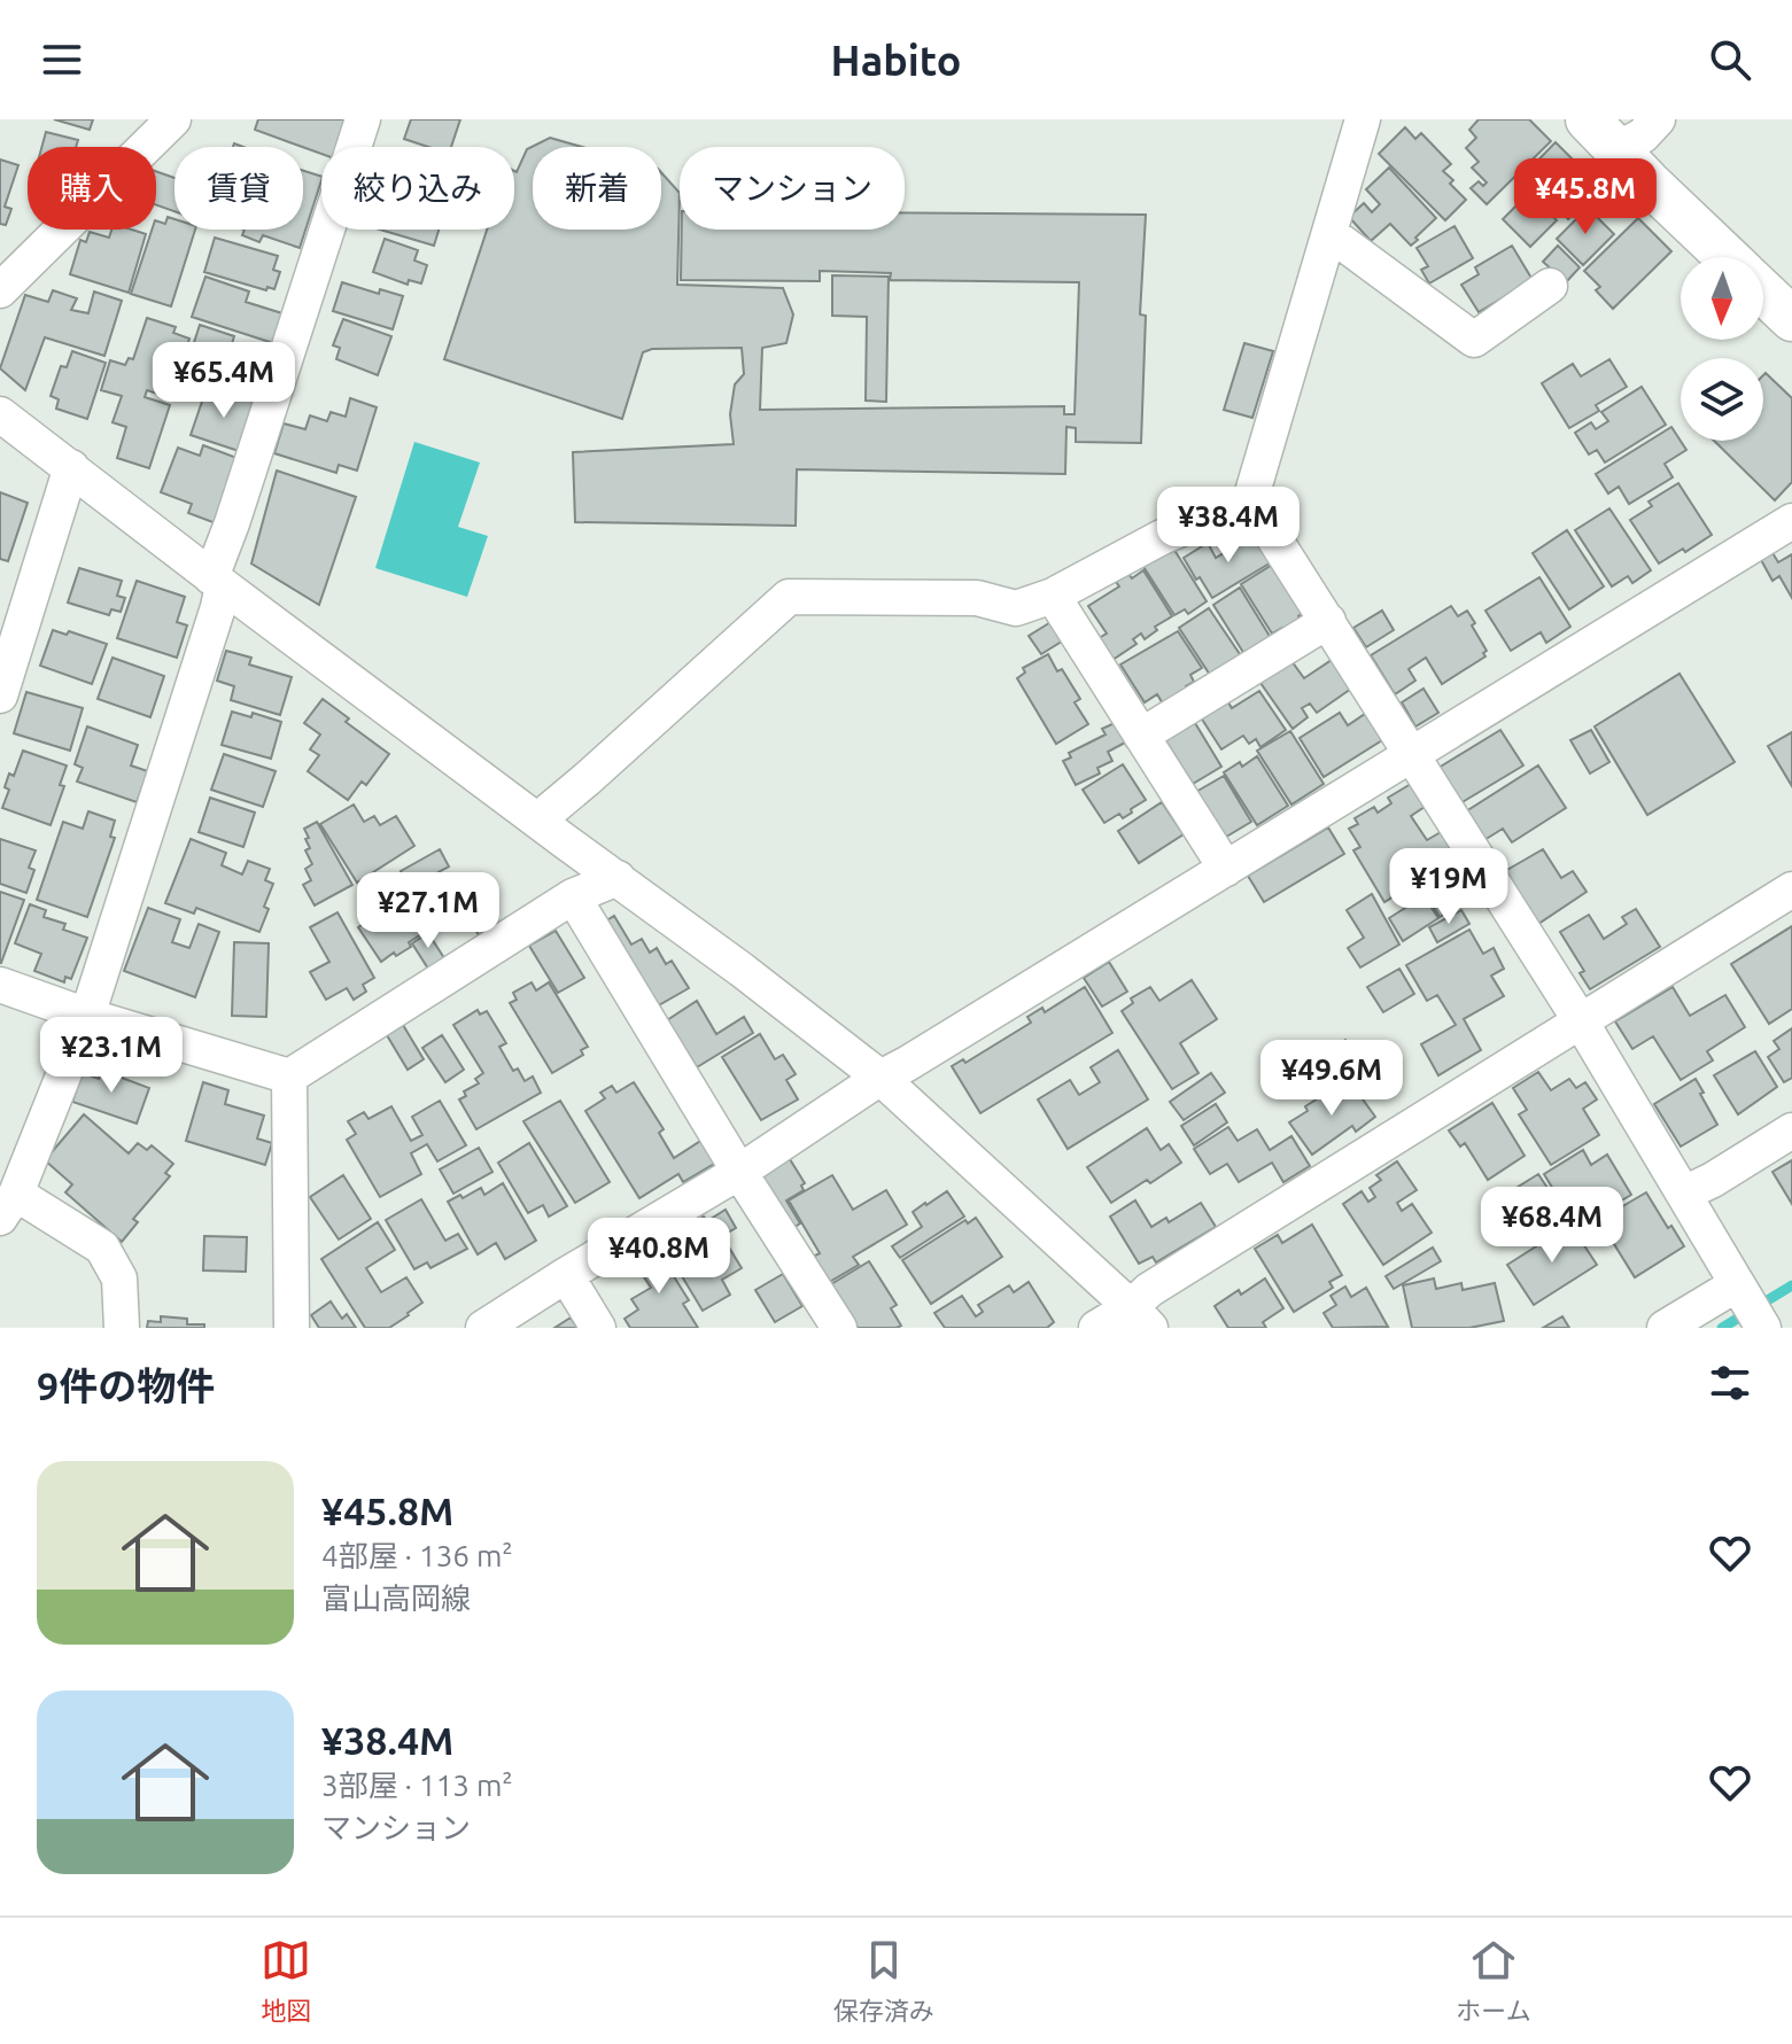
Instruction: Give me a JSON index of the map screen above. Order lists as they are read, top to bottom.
{
  "north": "bottom",
  "page": {
    "header": "Habito",
    "chip": [
      "購入",
      "賃貸",
      "絞り込み",
      "新着",
      "マンション"
    ],
    "price": [
      "¥45.8M",
      "¥65.4M",
      "¥38.4M",
      "¥19M",
      "¥27.1M",
      "¥23.1M",
      "¥49.6M",
      "¥68.4M",
      "¥40.8M"
    ],
    "heading": "9件の物件",
    "list": [
      {
        "name": "¥45.8M",
        "note": "4部屋 · 136 m² · 富山高岡線"
      },
      {
        "name": "¥38.4M",
        "note": "3部屋 · 113 m² · マンション"
      }
    ],
    "tabs": ["地図", "保存済み", "ホーム"]
  }
}
